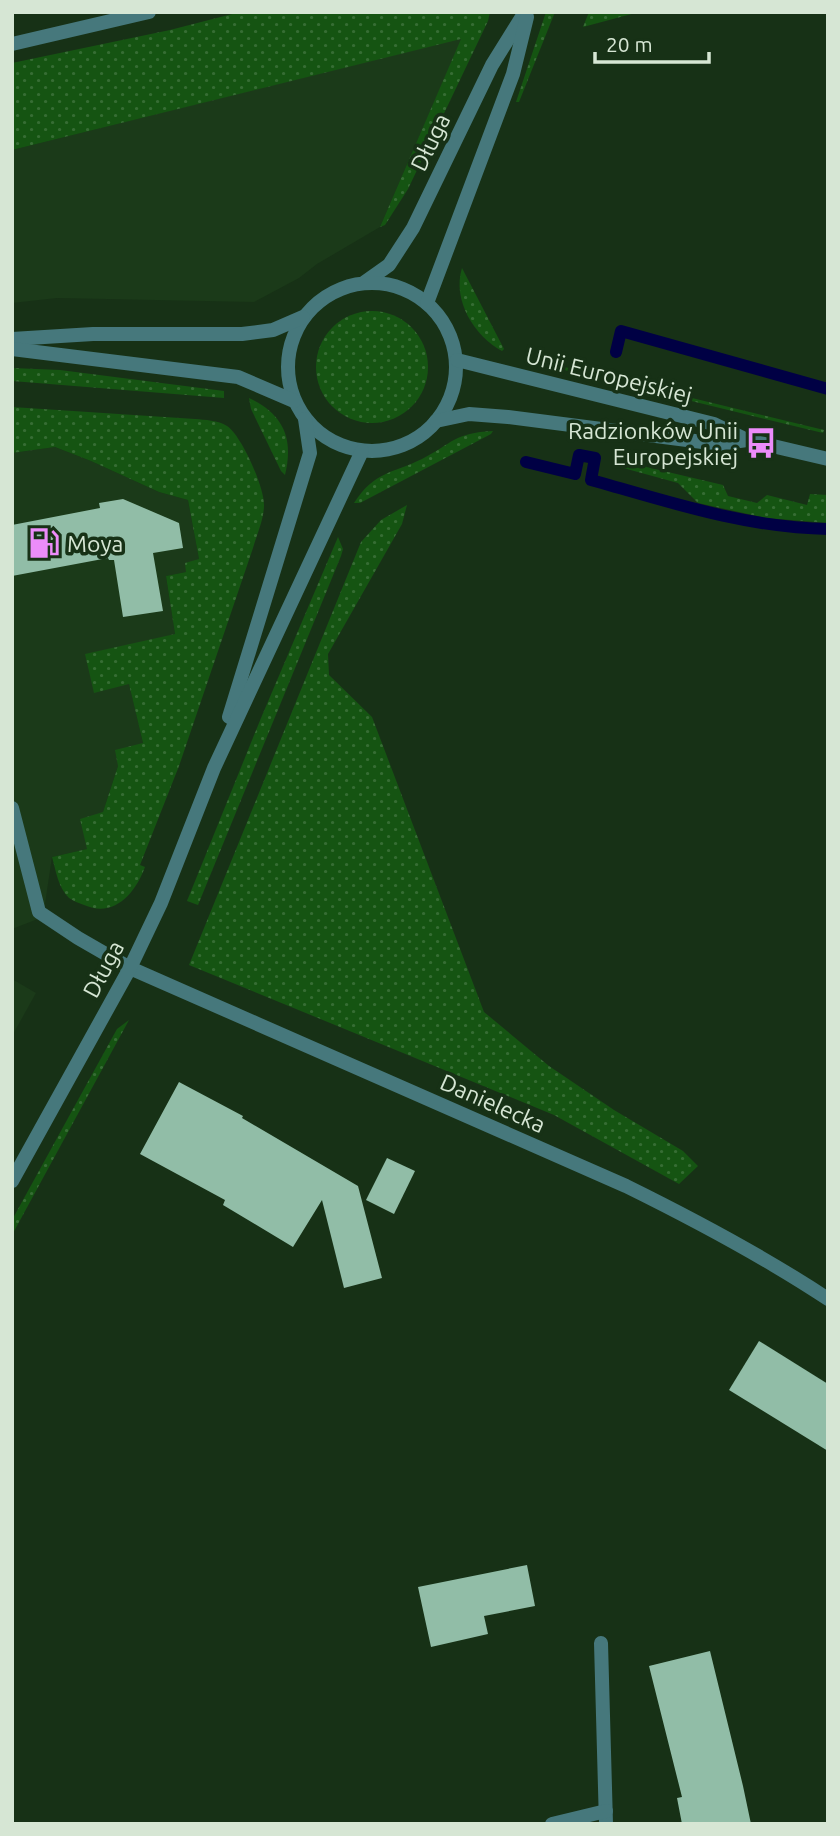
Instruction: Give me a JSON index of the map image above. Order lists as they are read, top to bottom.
{
  "streets": {
    "street": ["Długa", "Unii Europejskiej", "Danielecka"]
  },
  "crossings": [
    ["Długa", "Unii Europejskiej"],
    ["Długa", "Danielecka"]
  ],
  "places": {
    "bus stop": ["Radzionków Unii Europejskiej"],
    "fuel station": ["Moya"]
  },
  "scale_bar": "20 m"
}
